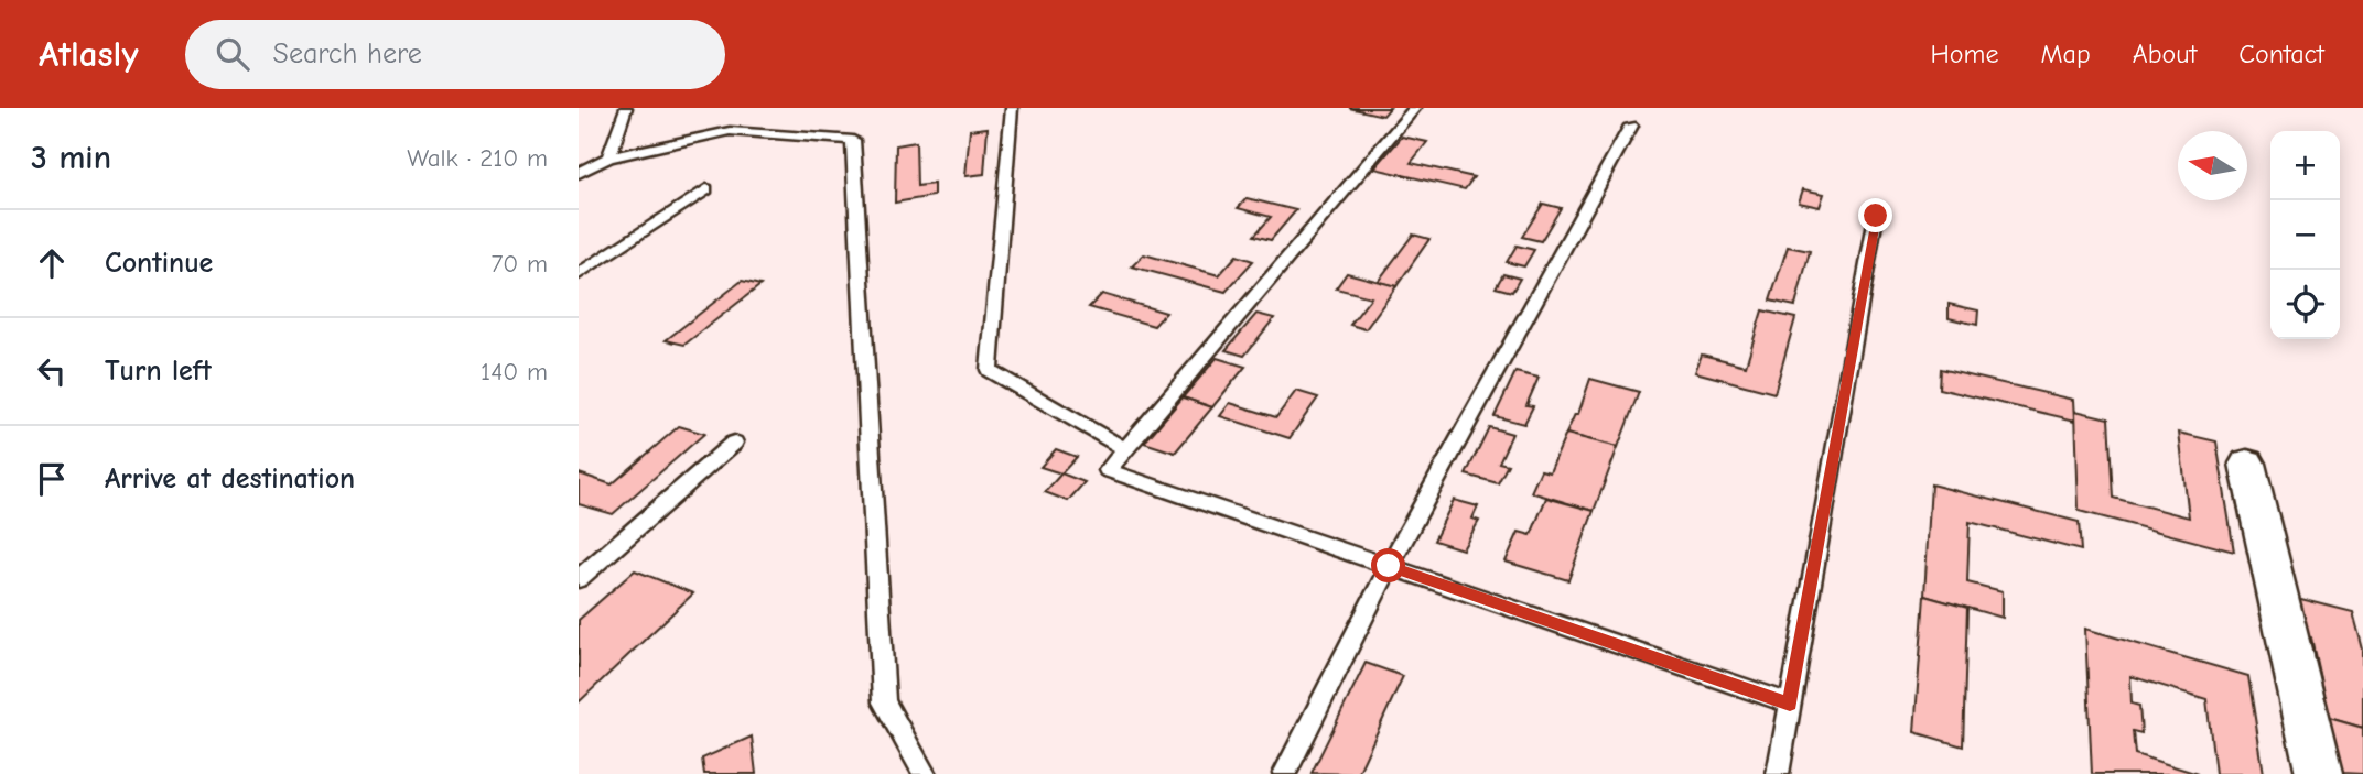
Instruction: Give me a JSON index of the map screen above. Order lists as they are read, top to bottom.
{
  "north": "left",
  "page": {
    "header": "Atlasly",
    "search": "Search here",
    "nav": [
      "Home",
      "Map",
      "About",
      "Contact"
    ],
    "heading": ["3 min", "Walk · 210 m"],
    "map_buttons": ["+", "−"],
    "list": [
      ["Continue", "70 m"],
      ["Turn left", "140 m"],
      "Arrive at destination"
    ]
  }
}
